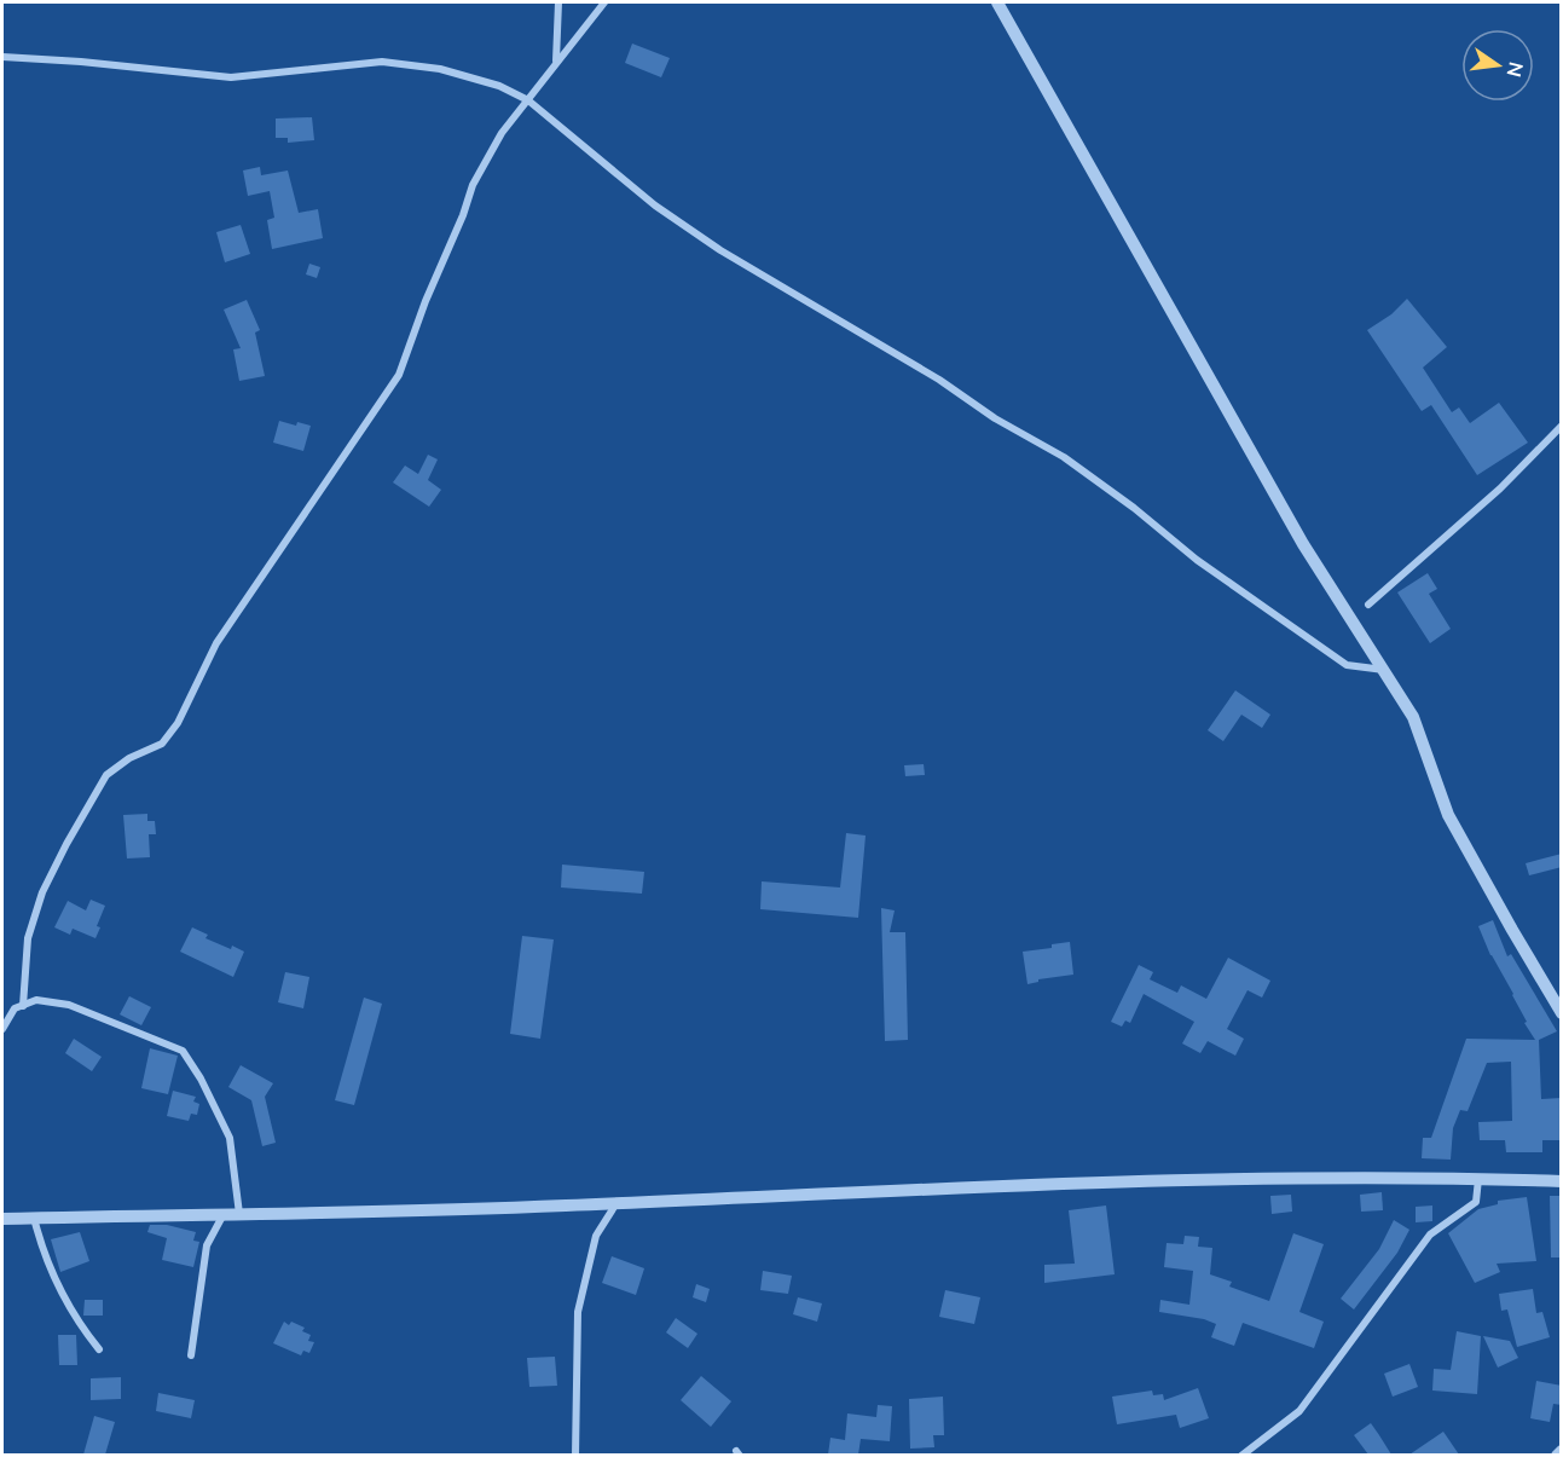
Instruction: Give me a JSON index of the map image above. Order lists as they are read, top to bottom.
{
  "north": "right"
}
